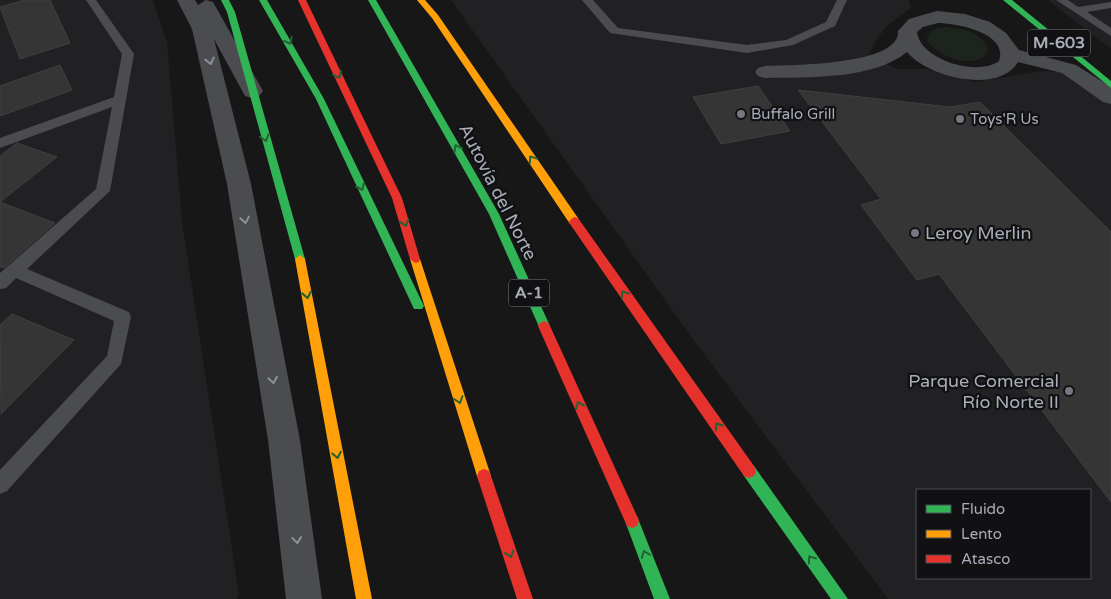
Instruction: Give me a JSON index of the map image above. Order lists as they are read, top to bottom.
{
  "streets": {
    "highway": ["M-603", "Autovía del Norte", "A-1"]
  },
  "places": [
    "Buffalo Grill",
    "Toys'R Us",
    "Leroy Merlin",
    "Parque Comercial Río Norte II"
  ],
  "legend": ["Fluido", "Lento", "Atasco"]
}
